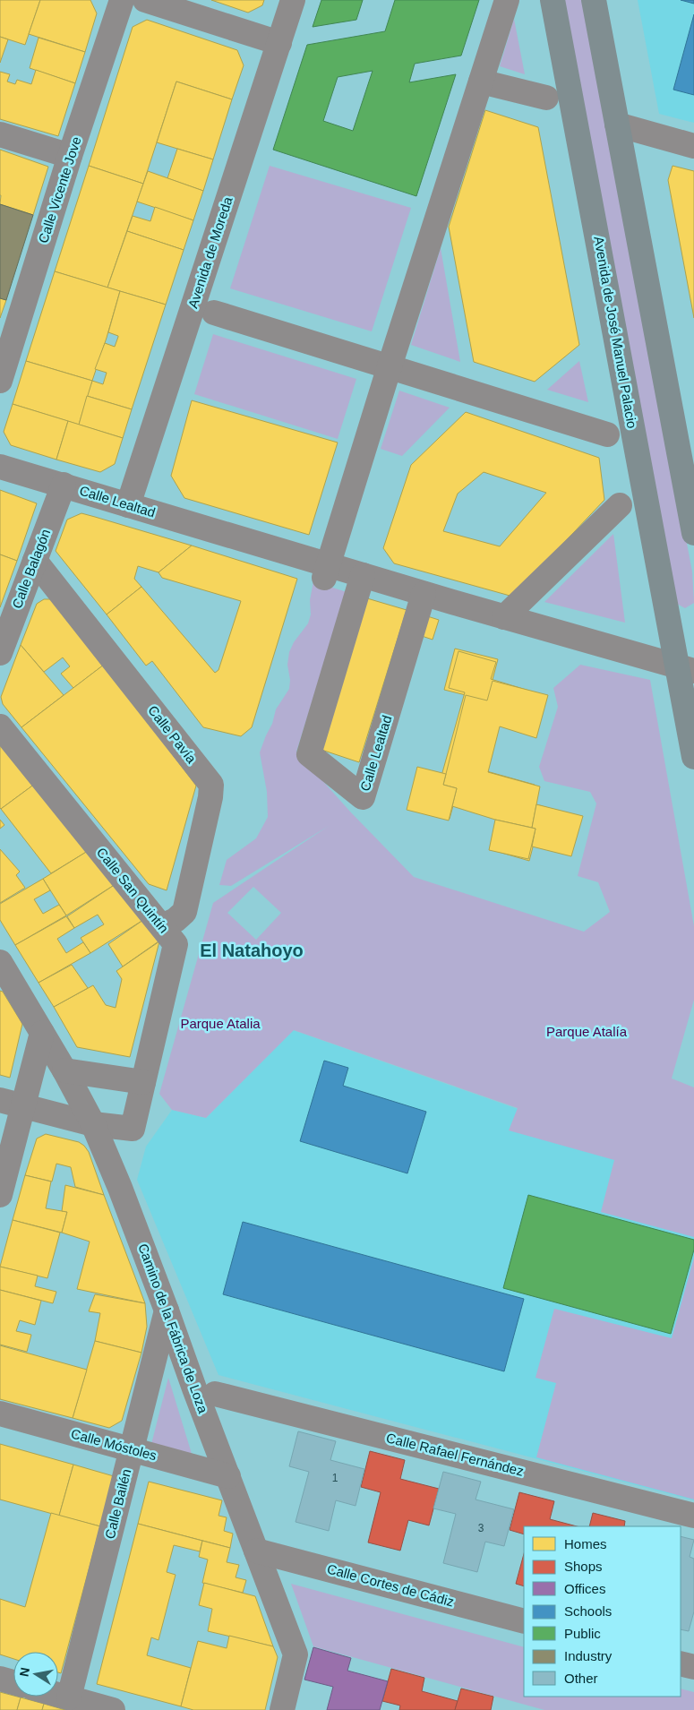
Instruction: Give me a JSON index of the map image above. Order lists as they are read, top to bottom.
{
  "streets": {
    "main road": ["Avenida de José Manuel Palacio"],
    "street": [
      "Calle Vicente Jove",
      "Avenida de Moreda",
      "Calle Lealtad",
      "Calle Balagón",
      "Calle Pavía",
      "Calle San Quintín",
      "Camino de la Fábrica de Loza",
      "Calle Móstoles",
      "Calle Rafael Fernández",
      "Calle Bailén",
      "Calle Cortes de Cádiz"
    ]
  },
  "crossings": [
    ["Avenida de Moreda", "Calle Lealtad"],
    ["Avenida de José Manuel Palacio", "Calle Lealtad"],
    ["Calle Lealtad", "Calle Balagón"],
    ["Calle Balagón", "Calle Pavía"],
    ["Calle Pavía", "Calle San Quintín"],
    ["Calle San Quintín", "Camino de la Fábrica de Loza"],
    ["Camino de la Fábrica de Loza", "Calle Móstoles"],
    ["Camino de la Fábrica de Loza", "Calle Bailén"],
    ["Camino de la Fábrica de Loza", "Calle Cortes de Cádiz"],
    ["Calle Móstoles", "Calle Bailén"]
  ],
  "districts": ["El Natahoyo"],
  "parks": ["Parque Atalia", "Parque Atalía"],
  "house_numbers": ["1", "3"],
  "legend": [
    "Homes",
    "Shops",
    "Offices",
    "Schools",
    "Public",
    "Industry",
    "Other"
  ],
  "north": "left"
}
